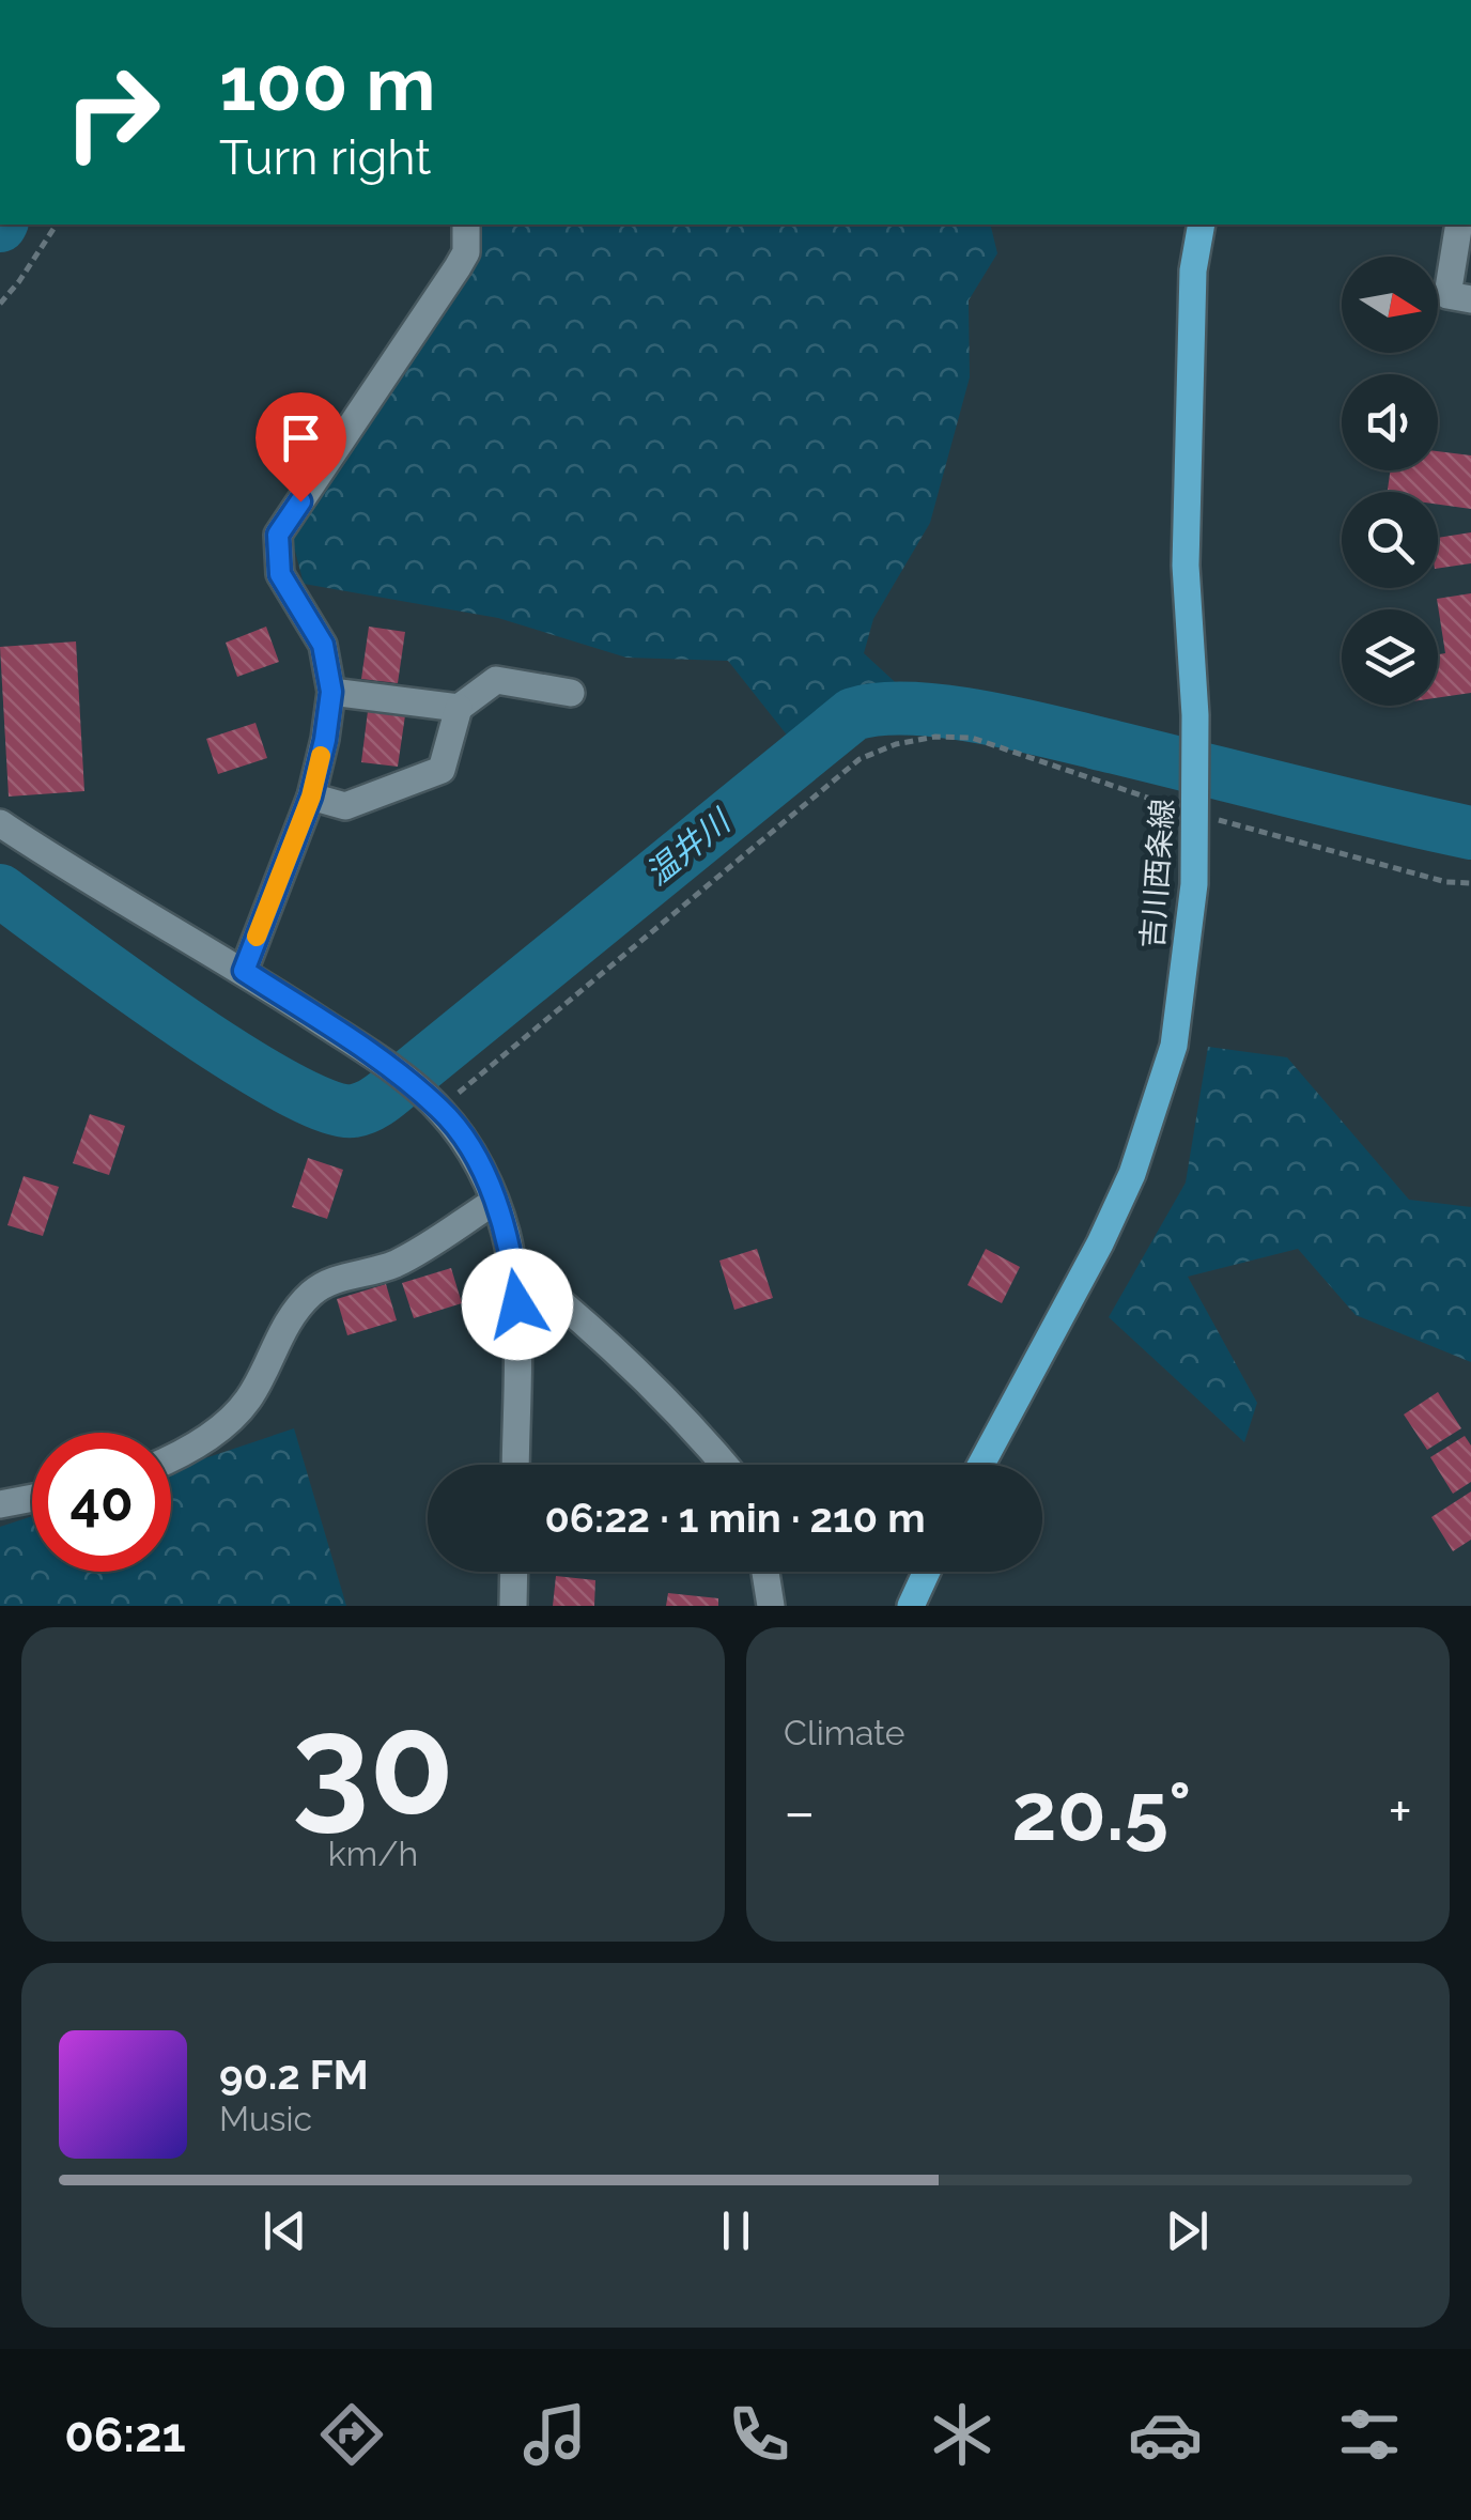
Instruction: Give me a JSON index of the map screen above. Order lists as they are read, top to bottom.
{
  "streets": {
    "main road": ["吉川西条線"]
  },
  "water": ["温井川"],
  "north": "right",
  "page": {
    "turn": ["100 m", "Turn right"],
    "limit": "40",
    "trip": "06:22 · 1 min · 210 m",
    "tile": [
      ["30", "km/h"],
      "Climate"
    ],
    "heat": ["−", "20.5°", "+"],
    "song": ["90.2 FM", "Music"],
    "tabs": "06:21"
  }
}
